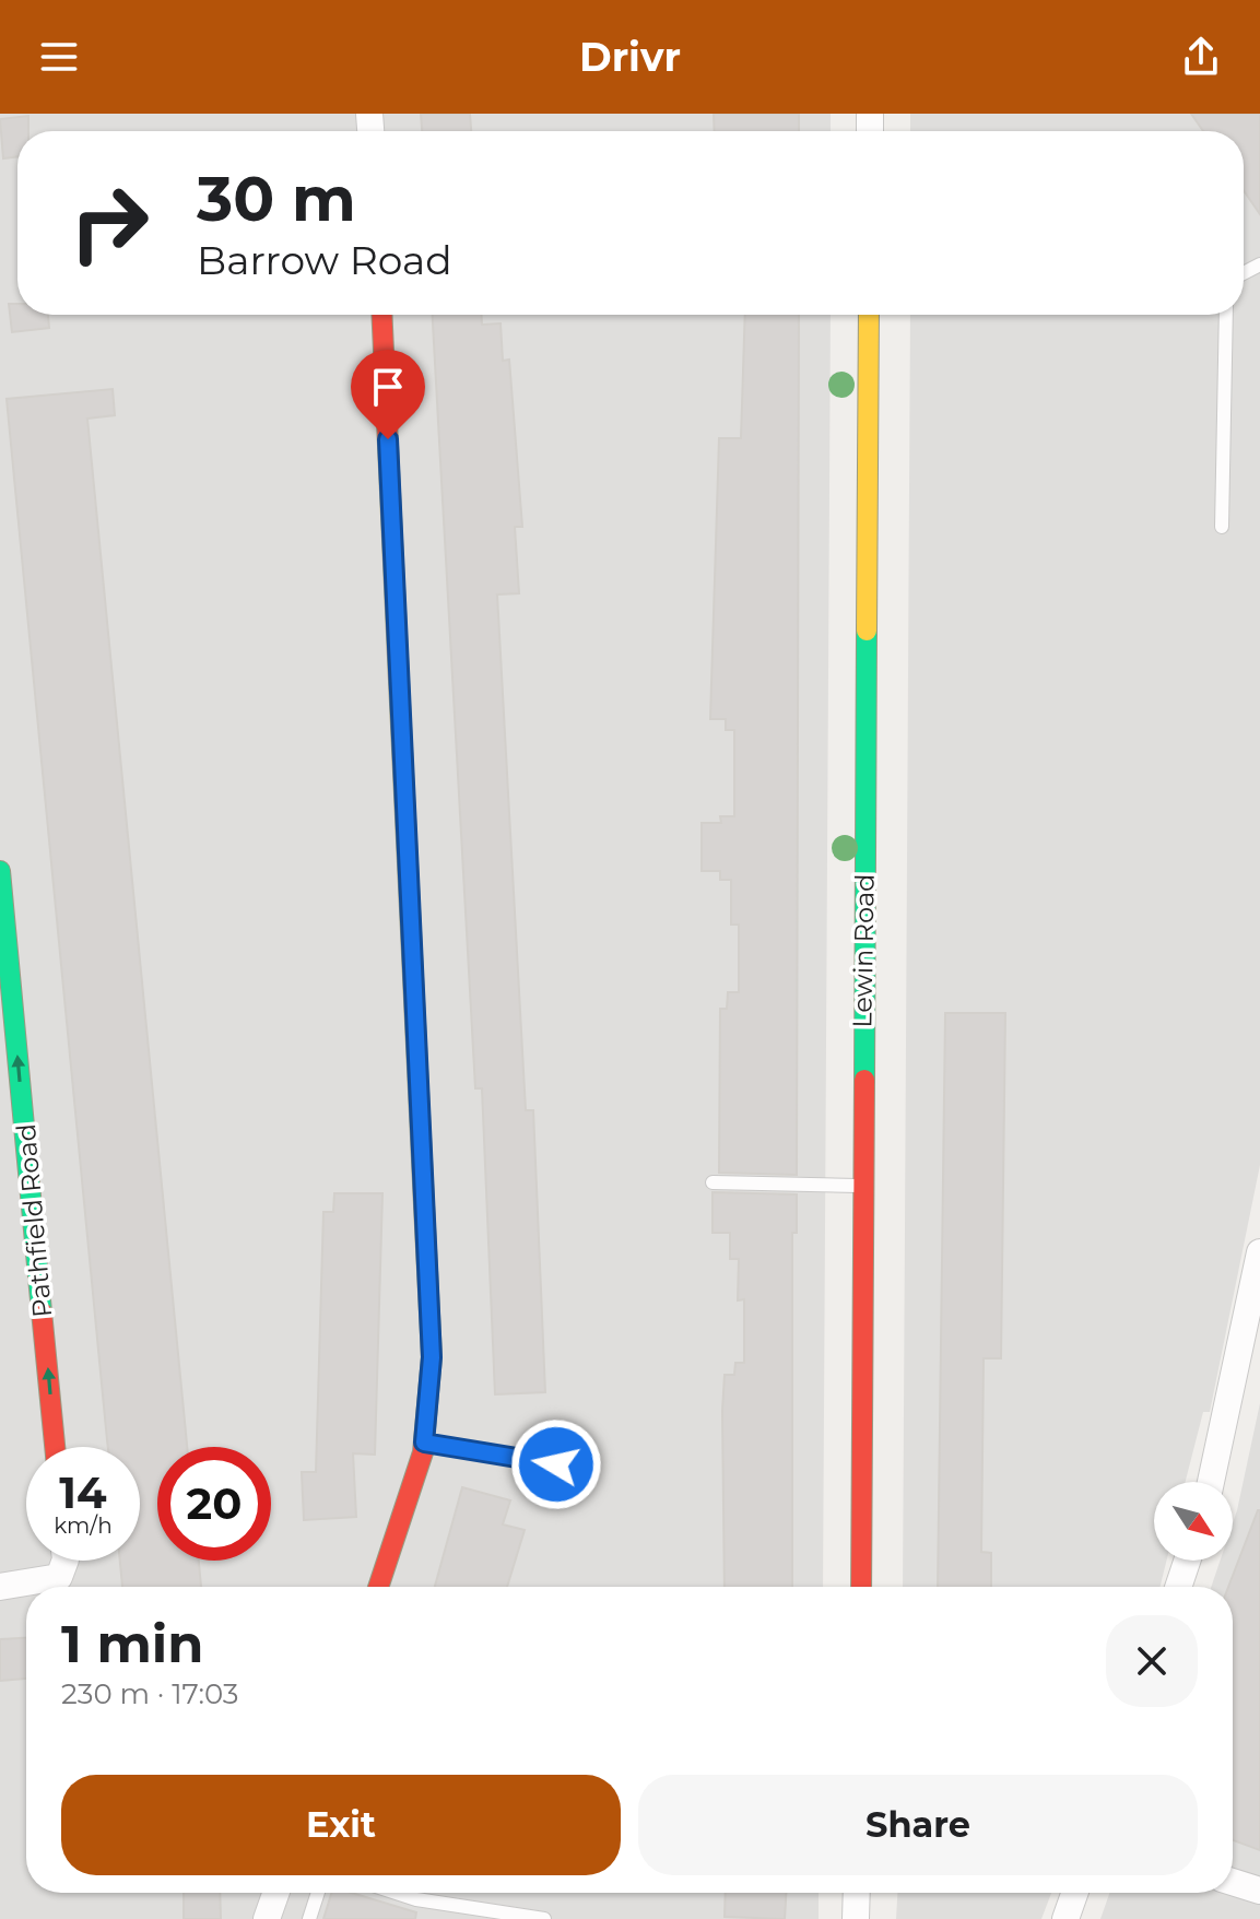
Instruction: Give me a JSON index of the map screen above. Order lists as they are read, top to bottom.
{
  "streets": {
    "street": ["Lewin Road", "Pathfield Road"]
  },
  "one_way": ["Pathfield Road"],
  "north": "bottom right",
  "page": {
    "header": "Drivr",
    "turn": ["30 m", "Barrow Road"],
    "speed": "14 km/h",
    "limit": "20",
    "heading": ["1 min", "230 m · 17:03"],
    "buttons": ["Exit", "Share"]
  }
}
